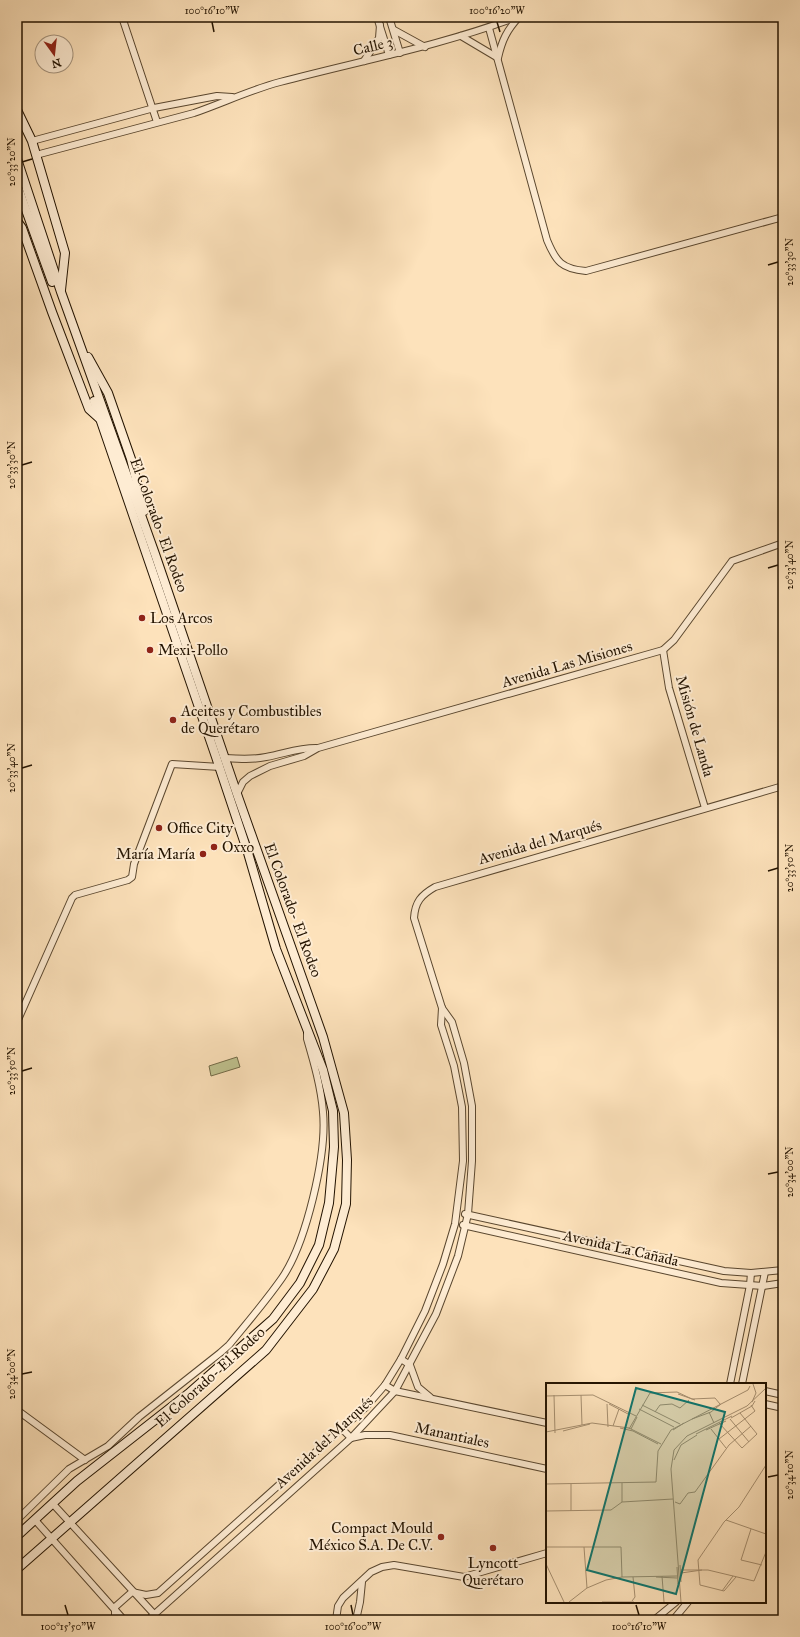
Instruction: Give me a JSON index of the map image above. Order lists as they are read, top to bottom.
{
  "streets": {
    "main road": ["El Colorado- El Rodeo"],
    "street": [
      "Calle 3",
      "Avenida Las Misiones",
      "Misión de Landa",
      "Avenida del Marqués",
      "Avenida La Cañada",
      "Manantiales"
    ]
  },
  "crossings": [
    ["El Colorado- El Rodeo", "Avenida Las Misiones"],
    ["Avenida Las Misiones", "Misión de Landa"],
    ["Misión de Landa", "Avenida del Marqués"],
    ["Avenida del Marqués", "Avenida La Cañada"],
    ["Avenida del Marqués", "Manantiales"]
  ],
  "places": [
    "Los Arcos",
    "Mexi-Pollo",
    "Aceites y Combustibles de Querétaro",
    "Office City",
    "Oxxo",
    "María María",
    "Compact Mould México S.A. De C.V.",
    "Lyncott Querétaro"
  ],
  "north": "bottom",
  "coordinates": [
    "100°16'10\"W",
    "100°16'20\"W",
    "20°33'20\"N",
    "20°33'30\"N",
    "20°33'40\"N",
    "20°33'50\"N",
    "20°34'00\"N",
    "20°34'10\"N",
    "100°15'50\"W",
    "100°16'00\"W"
  ]
}
